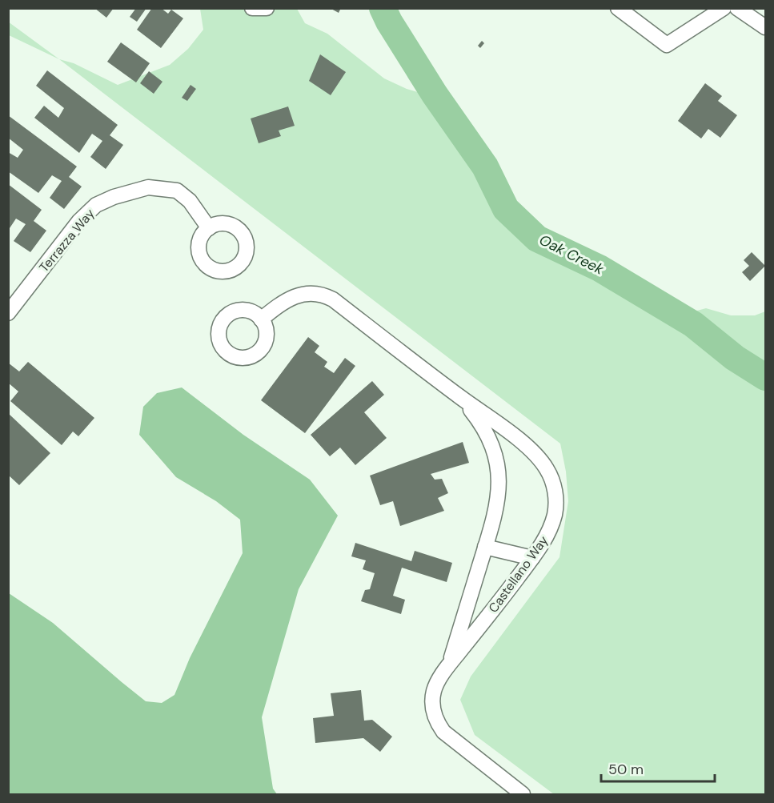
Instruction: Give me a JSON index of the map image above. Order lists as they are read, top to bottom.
{
  "streets": {
    "street": ["Terrazza Way", "Castellano Way"]
  },
  "water": ["Oak Creek"],
  "scale_bar": "50 m"
}
